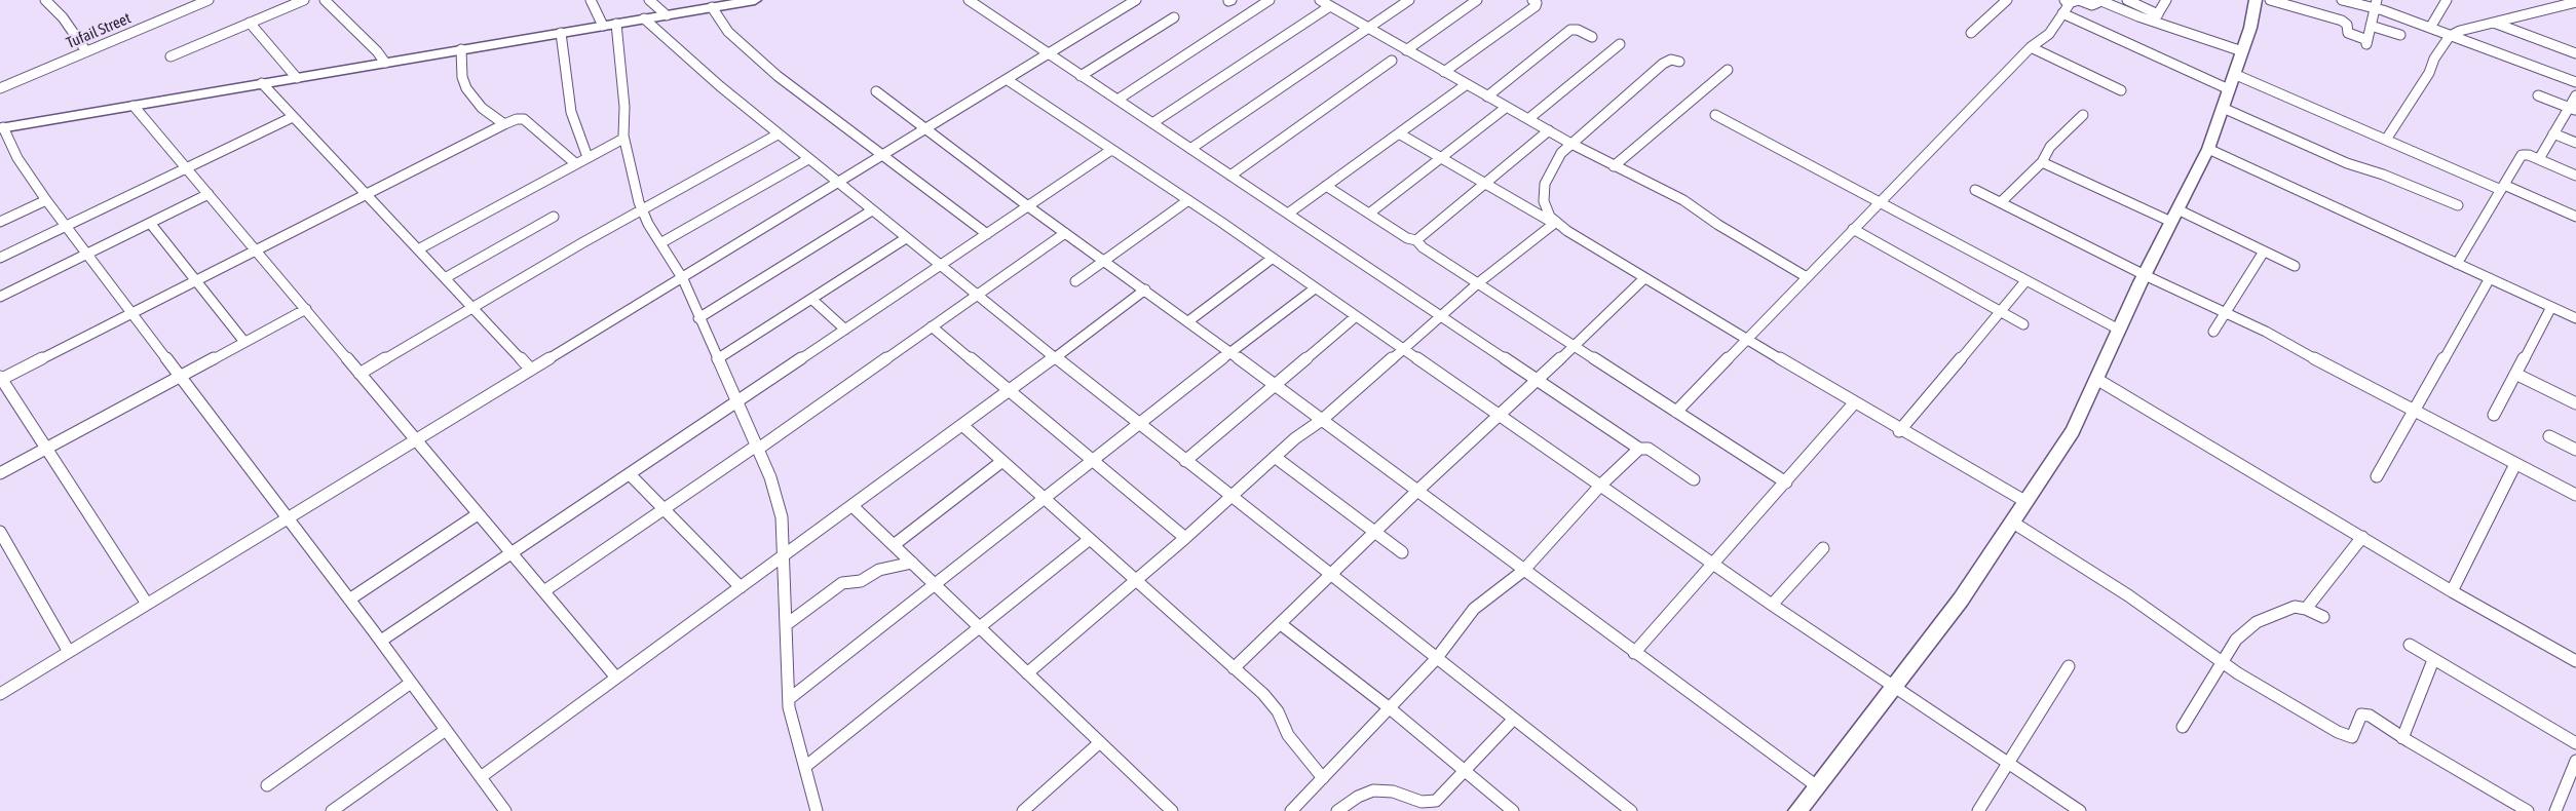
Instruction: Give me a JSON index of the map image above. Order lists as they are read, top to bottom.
{
  "streets": {
    "street": ["Tufail Street"]
  }
}
